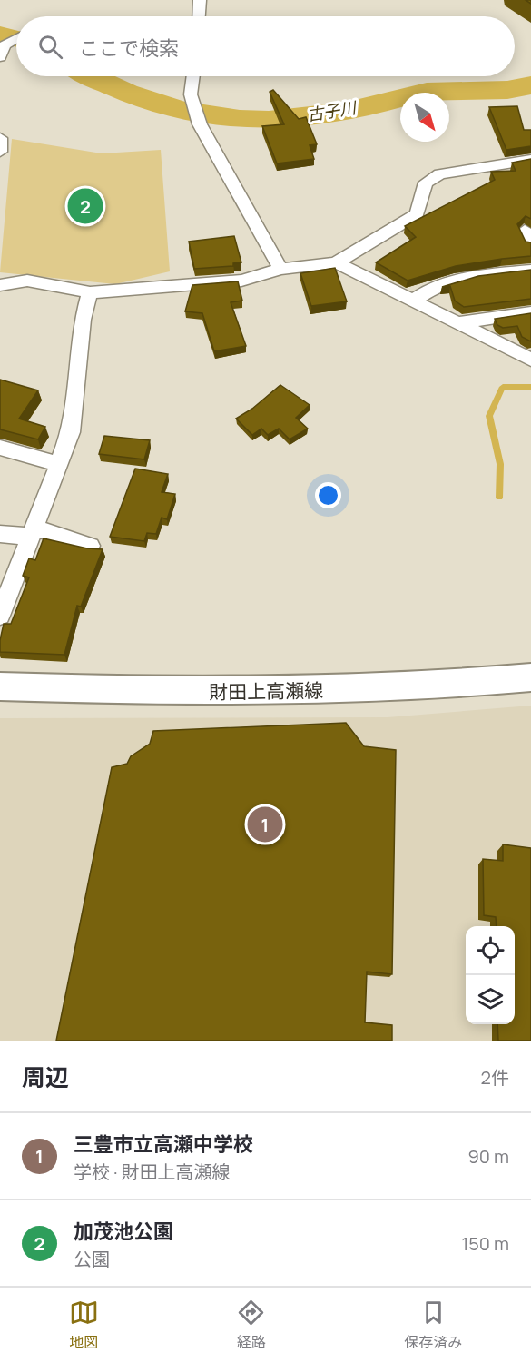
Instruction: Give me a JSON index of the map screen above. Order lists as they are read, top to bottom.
{
  "streets": {
    "main road": ["財田上高瀬線"]
  },
  "water": ["古子川"],
  "north": "bottom right",
  "page": {
    "search": "ここで検索",
    "pins": ["2", "1"],
    "heading": ["周辺", "2件"],
    "list": [
      {
        "mark": "1",
        "name": "三豊市立高瀬中学校",
        "note": "学校 · 財田上高瀬線",
        "value": "90 m"
      },
      {
        "mark": "2",
        "name": "加茂池公園",
        "note": "公園",
        "value": "150 m"
      }
    ],
    "nav": ["地図", "経路", "保存済み"]
  }
}
